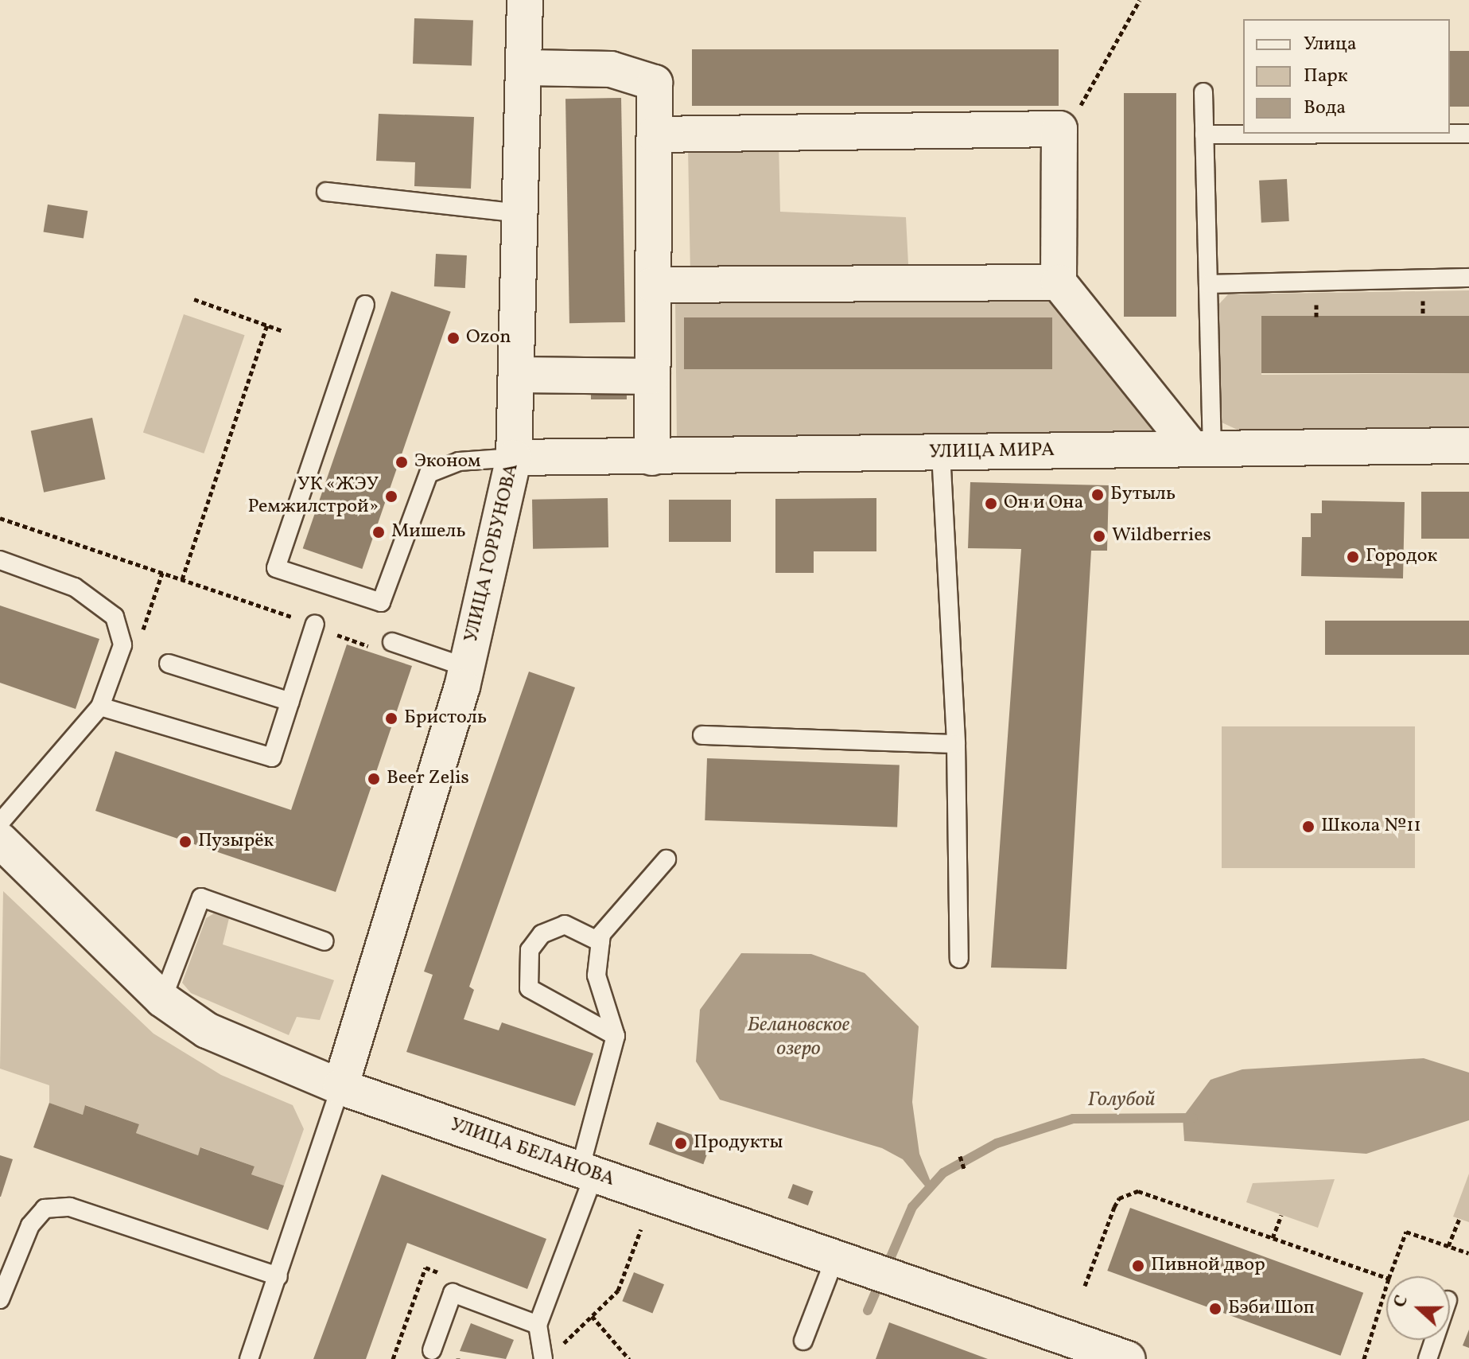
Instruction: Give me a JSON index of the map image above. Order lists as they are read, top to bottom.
{
  "streets": {
    "street": ["УЛИЦА МИРА", "УЛИЦА ГОРБУНОВА", "УЛИЦА БЕЛАНОВА"]
  },
  "crossings": [
    ["УЛИЦА МИРА", "УЛИЦА ГОРБУНОВА"],
    ["УЛИЦА ГОРБУНОВА", "УЛИЦА БЕЛАНОВА"]
  ],
  "water": ["Белановское озеро", "Голубой"],
  "places": [
    "Ozon",
    "Эконом",
    "Бутыль",
    "УК «ЖЭУ Ремжилстрой»",
    "Он и Она",
    "Мишель",
    "Wildberries",
    "Городок",
    "Бристоль",
    "Beer Zelis",
    "Школа №11",
    "Пузырёк",
    "Продукты",
    "Пивной двор",
    "Бэби Шоп"
  ],
  "legend": ["Улица", "Парк", "Вода"],
  "north": "left"
}
